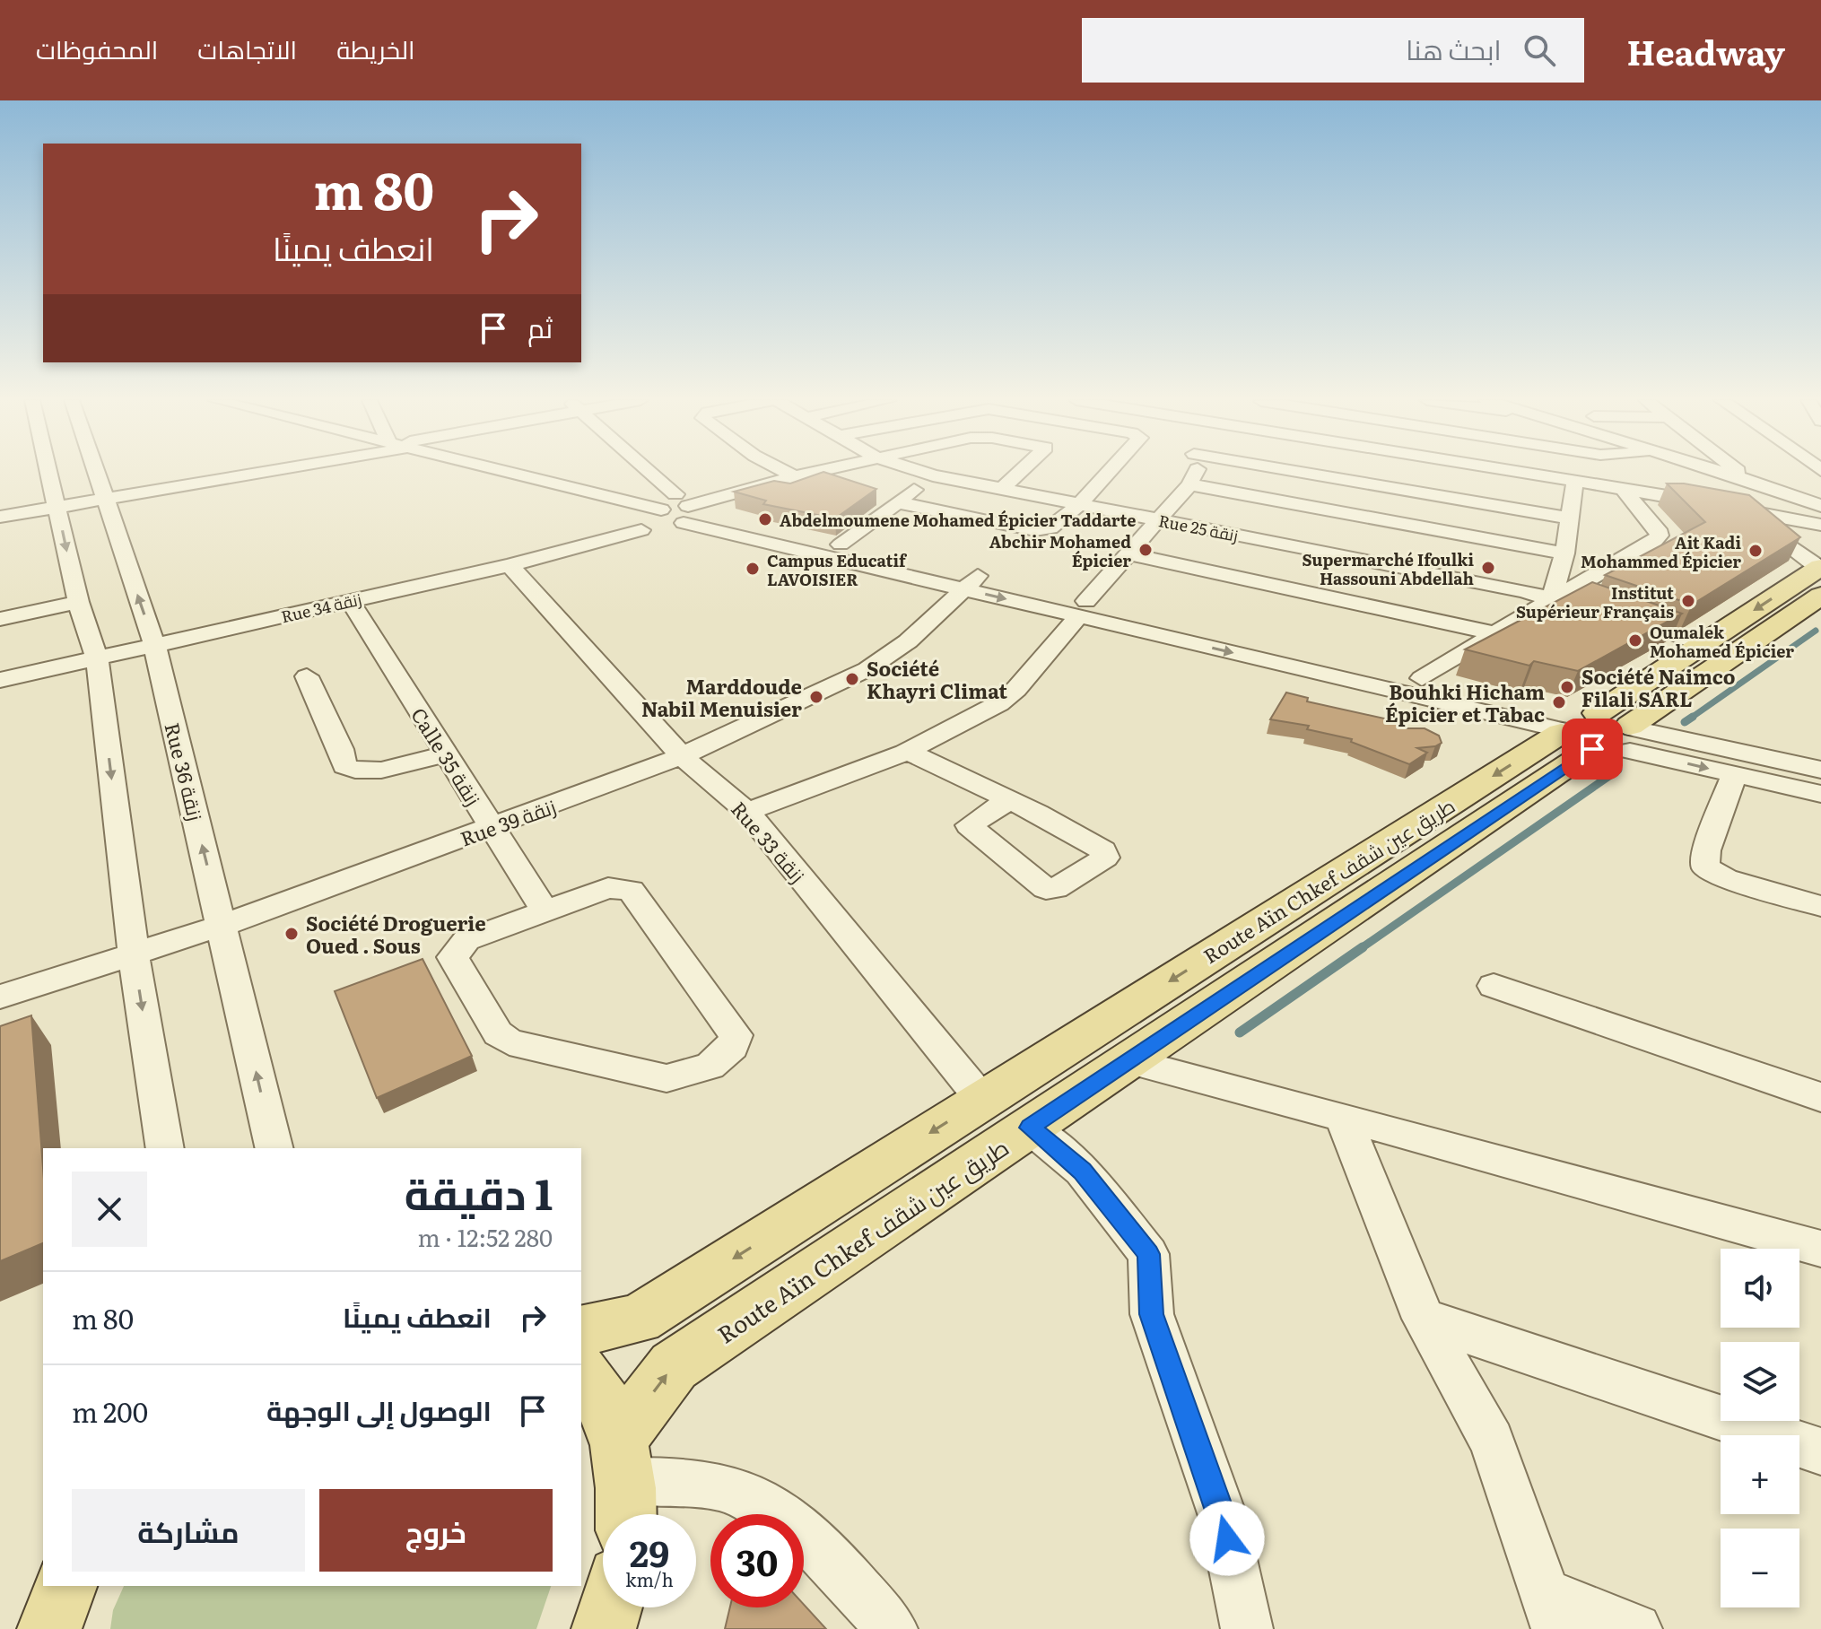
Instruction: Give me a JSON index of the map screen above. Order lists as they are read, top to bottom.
{
  "streets": {
    "main road": ["Route Aïn Chkef طريق عين شقف"],
    "street": [
      "Rue 25 زنقة",
      "Rue 34 زنقة",
      "Calle 35 زنقة",
      "Rue 36 زنقة",
      "Rue 39 زنقة",
      "Rue 33 زنقة"
    ]
  },
  "crossings": [
    ["Rue 34 زنقة", "Calle 35 زنقة"],
    ["Rue 34 زنقة", "Rue 36 زنقة"],
    ["Rue 34 زنقة", "Rue 33 زنقة"],
    ["Calle 35 زنقة", "Rue 39 زنقة"],
    ["Rue 36 زنقة", "Rue 39 زنقة"],
    ["Rue 39 زنقة", "Rue 33 زنقة"],
    ["Rue 33 زنقة", "Route Aïn Chkef طريق عين شقف"]
  ],
  "places": [
    "Abdelmoumene Mohamed Épicier Taddarte",
    "Abchir Mohamed Épicier",
    "Ait Kadi Mohammed Épicier",
    "Supermarché Ifoulki Hassouni Abdellah",
    "Campus Educatif LAVOISIER",
    "Institut Supérieur Français",
    "Oumalek Mohamed Épicier",
    "Société Khayri Climat",
    "Société Naimco Filali SARL",
    "Marddoude Nabil Menuisier",
    "Bouhki Hicham Épicier et Tabac",
    "Société Droguerie Oued . Sous"
  ],
  "page": {
    "header": "Headway",
    "search": "ابحث هنا",
    "nav": ["الخريطة", "الاتجاهات", "المحفوظات"],
    "turn": ["80 m", "انعطف يمينًا"],
    "then": "ثم",
    "heading": ["1 دقيقة", "280 m · 12:52"],
    "map_buttons": ["+", "−"],
    "list": [
      {
        "name": "انعطف يمينًا",
        "value": "80 m"
      },
      {
        "name": "الوصول إلى الوجهة",
        "value": "200 m"
      }
    ],
    "buttons": ["خروج", "مشاركة"],
    "speed": "29 km/h",
    "limit": "30"
  }
}
